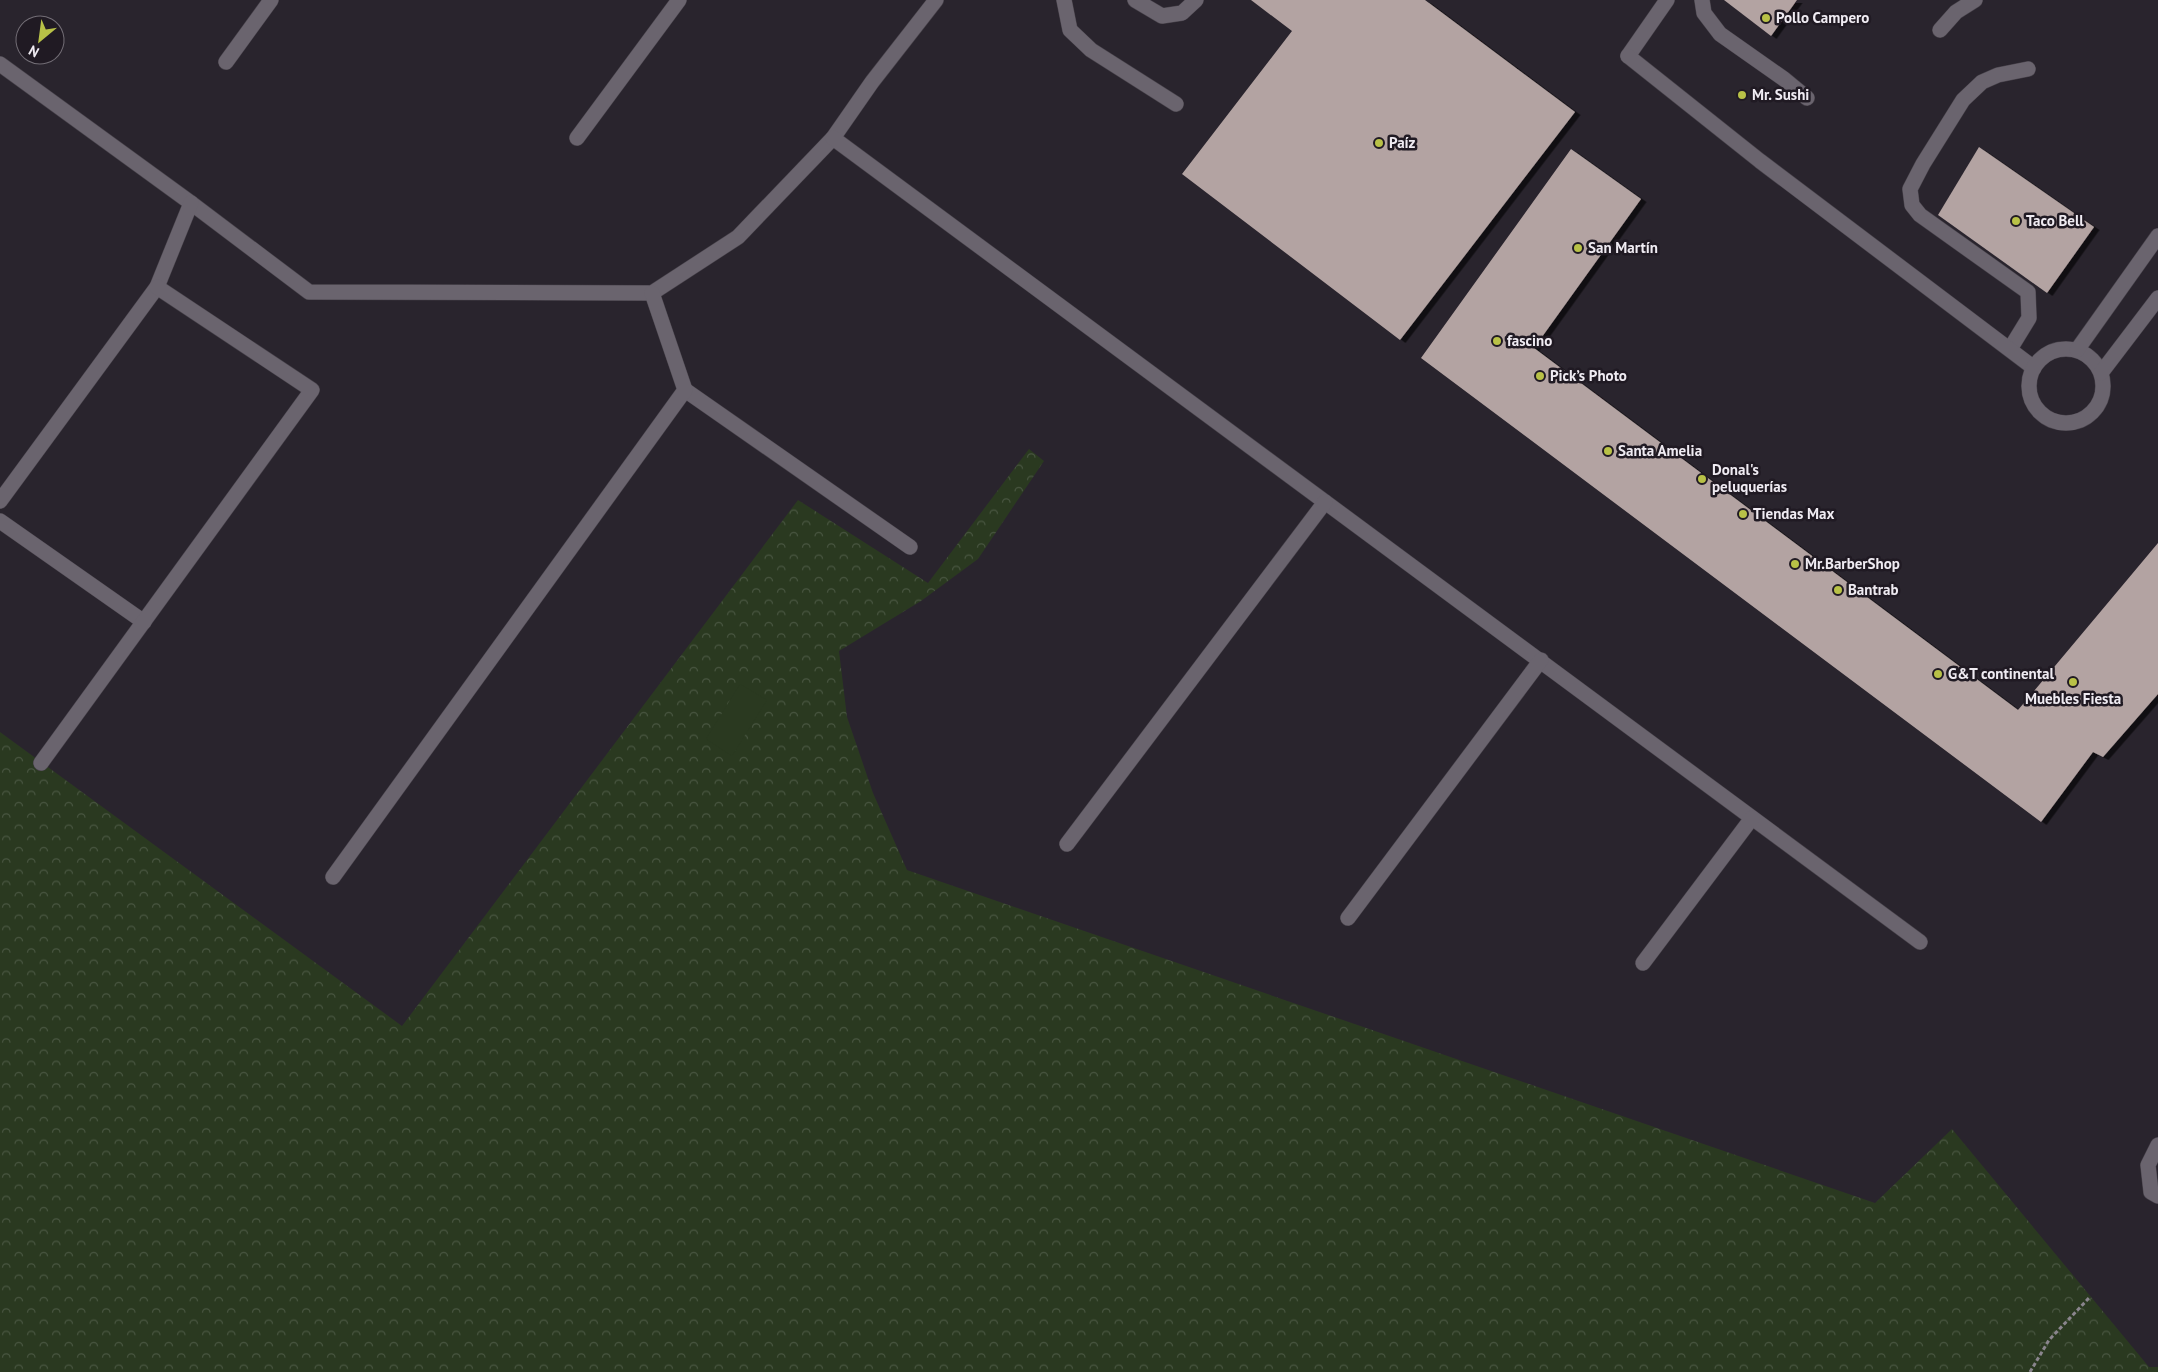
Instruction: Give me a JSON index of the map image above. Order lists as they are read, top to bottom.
{
  "places": [
    "Pollo Campero",
    "Mr. Sushi",
    "Paíz",
    "Taco Bell",
    "San Martín",
    "fascino",
    "Pick’s Photo",
    "Santa Amelia",
    "Donal's peluquerías",
    "Tiendas Max",
    "Mr.BarberShop",
    "Bantrab",
    "G&T continental",
    "Muebles Fiesta"
  ],
  "north": "bottom left"
}
